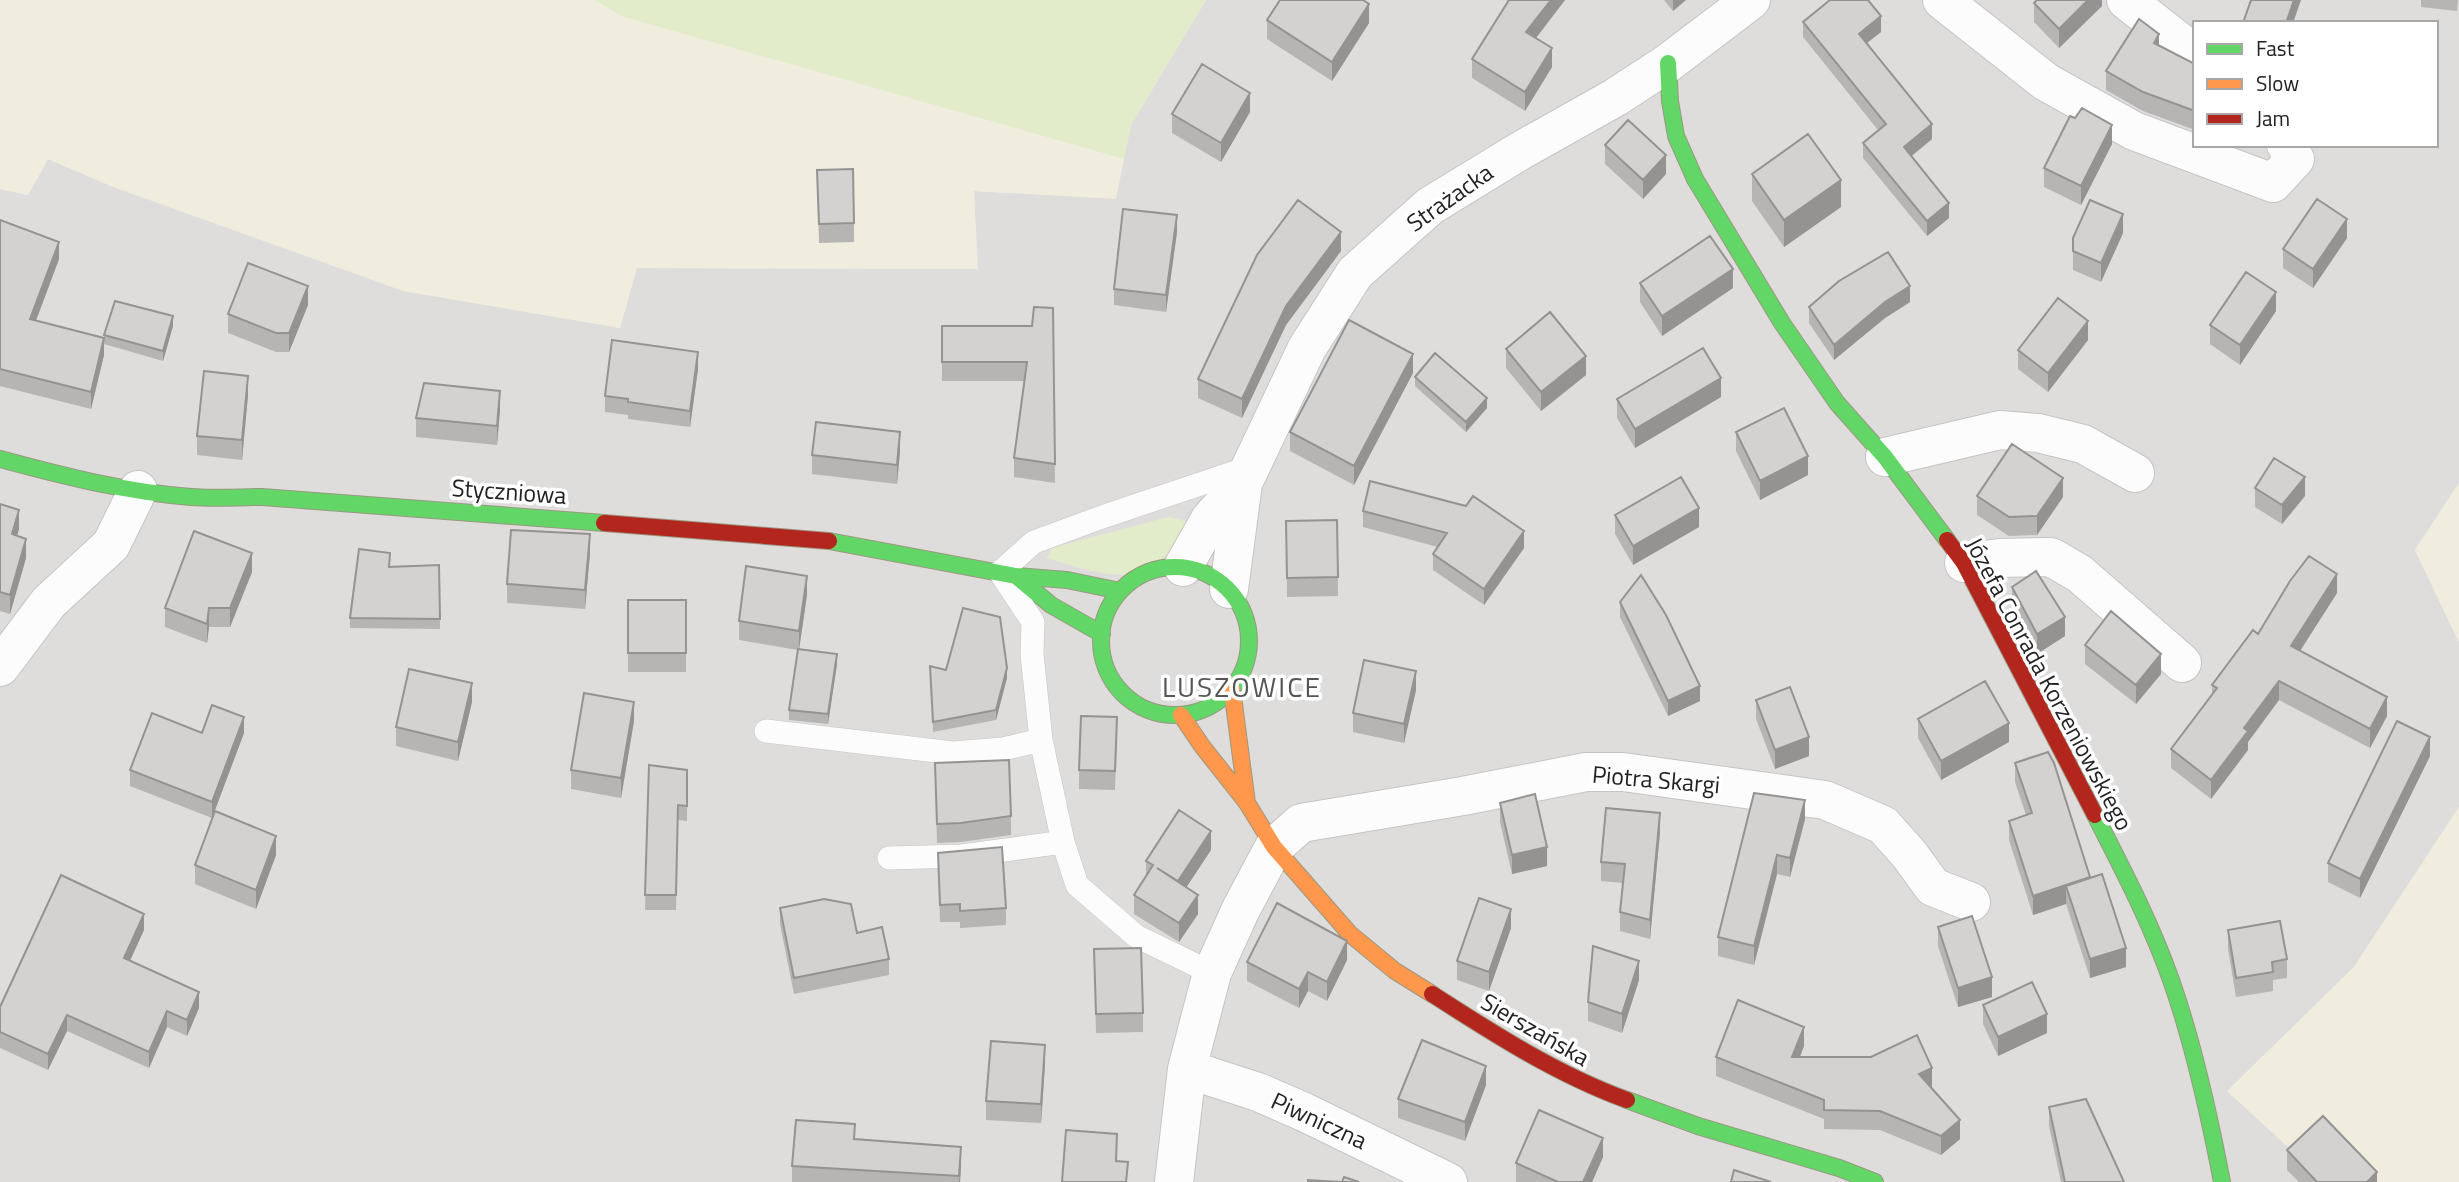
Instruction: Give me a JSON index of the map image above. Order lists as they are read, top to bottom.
{
  "streets": {
    "street": [
      "Strażacka",
      "Styczniowa",
      "Józefa Conrada Korzeniowskiego",
      "Piotra Skargi",
      "Sierszańska",
      "Piwniczna"
    ]
  },
  "crossings": [
    ["Strażacka", "Styczniowa"],
    ["Strażacka", "Józefa Conrada Korzeniowskiego"],
    ["Strażacka", "Sierszańska"],
    ["Styczniowa", "Sierszańska"],
    ["Piotra Skargi", "Sierszańska"],
    ["Piotra Skargi", "Piwniczna"]
  ],
  "districts": ["LUSZOWICE"],
  "legend": ["Fast", "Slow", "Jam"]
}
